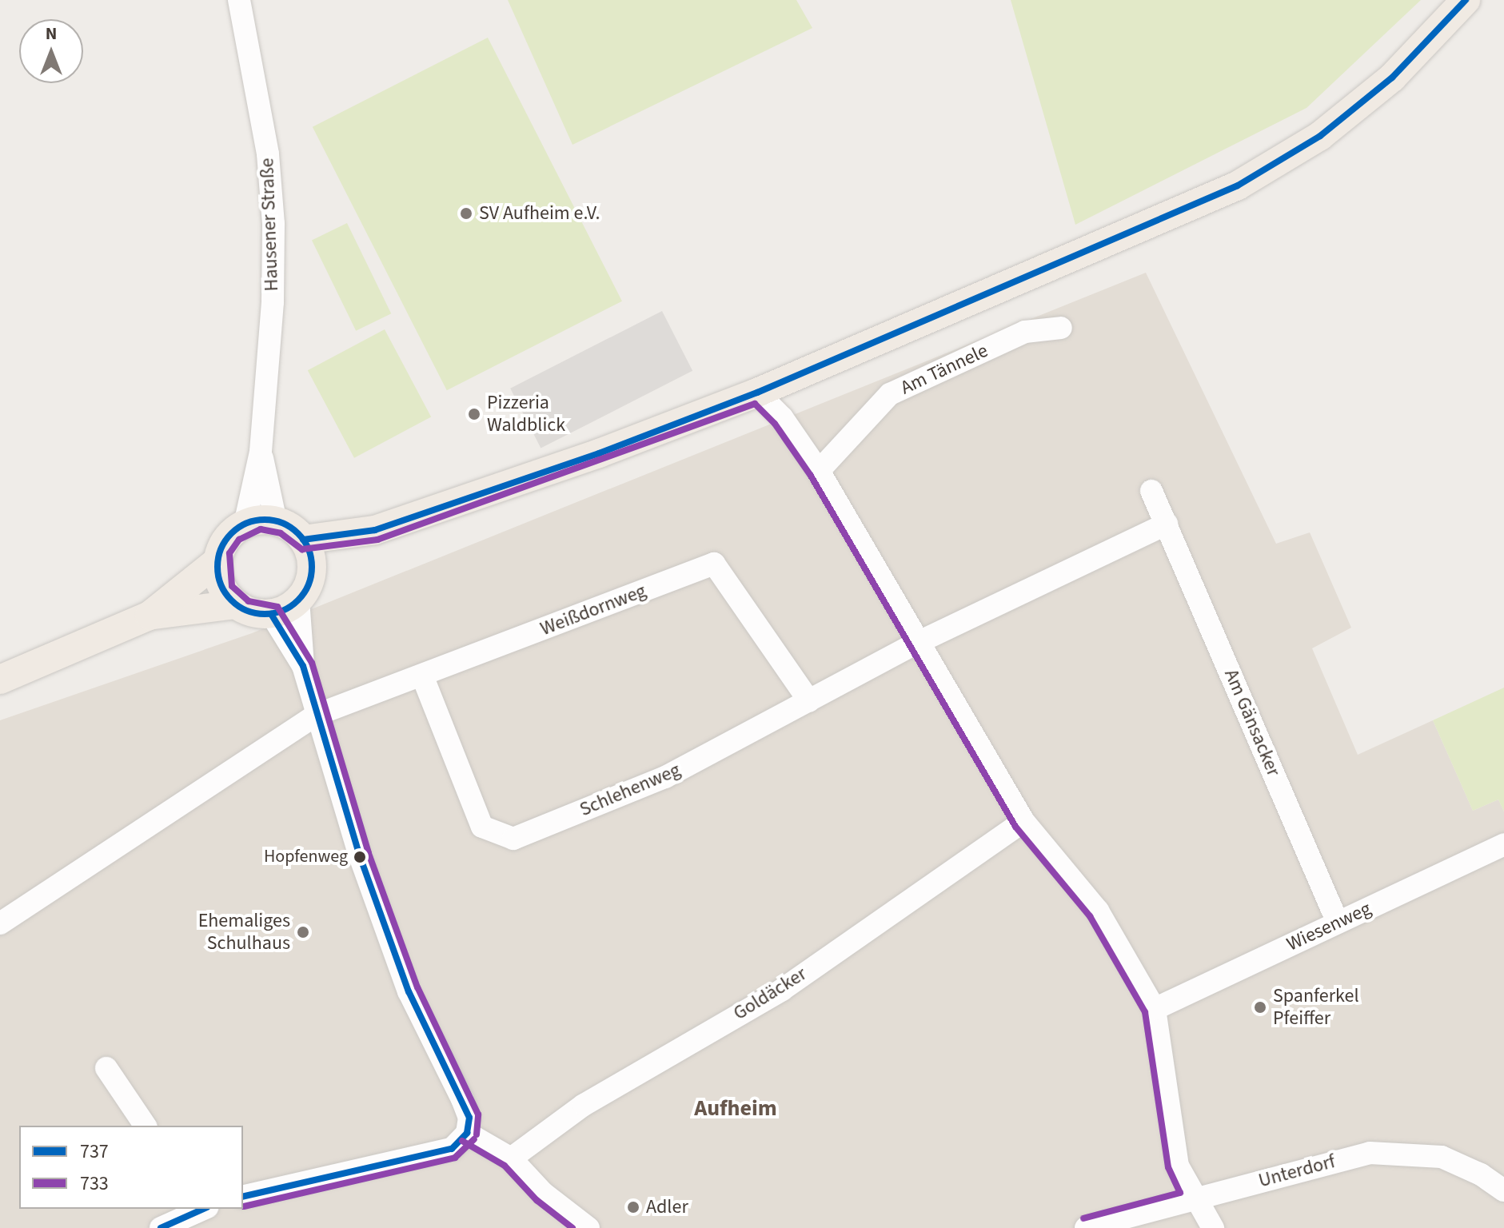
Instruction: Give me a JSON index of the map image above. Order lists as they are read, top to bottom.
{
  "streets": {
    "street": [
      "Hausener Straße",
      "Am Tännele",
      "Weißdornweg",
      "Am Gänsacker",
      "Schlehenweg",
      "Wiesenweg",
      "Goldäcker",
      "Unterdorf"
    ]
  },
  "crossings": [
    ["Weißdornweg", "Schlehenweg"],
    ["Am Gänsacker", "Wiesenweg"]
  ],
  "districts": ["Aufheim"],
  "places": [
    "SV Aufheim e.V.",
    "Pizzeria Waldblick",
    "Hopfenweg",
    "Ehemaliges Schulhaus",
    "Spanferkel Pfeiffer",
    "Adler"
  ],
  "lines": ["transit line 737", "transit line 733"],
  "legend": ["737", "733"],
  "north": "top"
}
